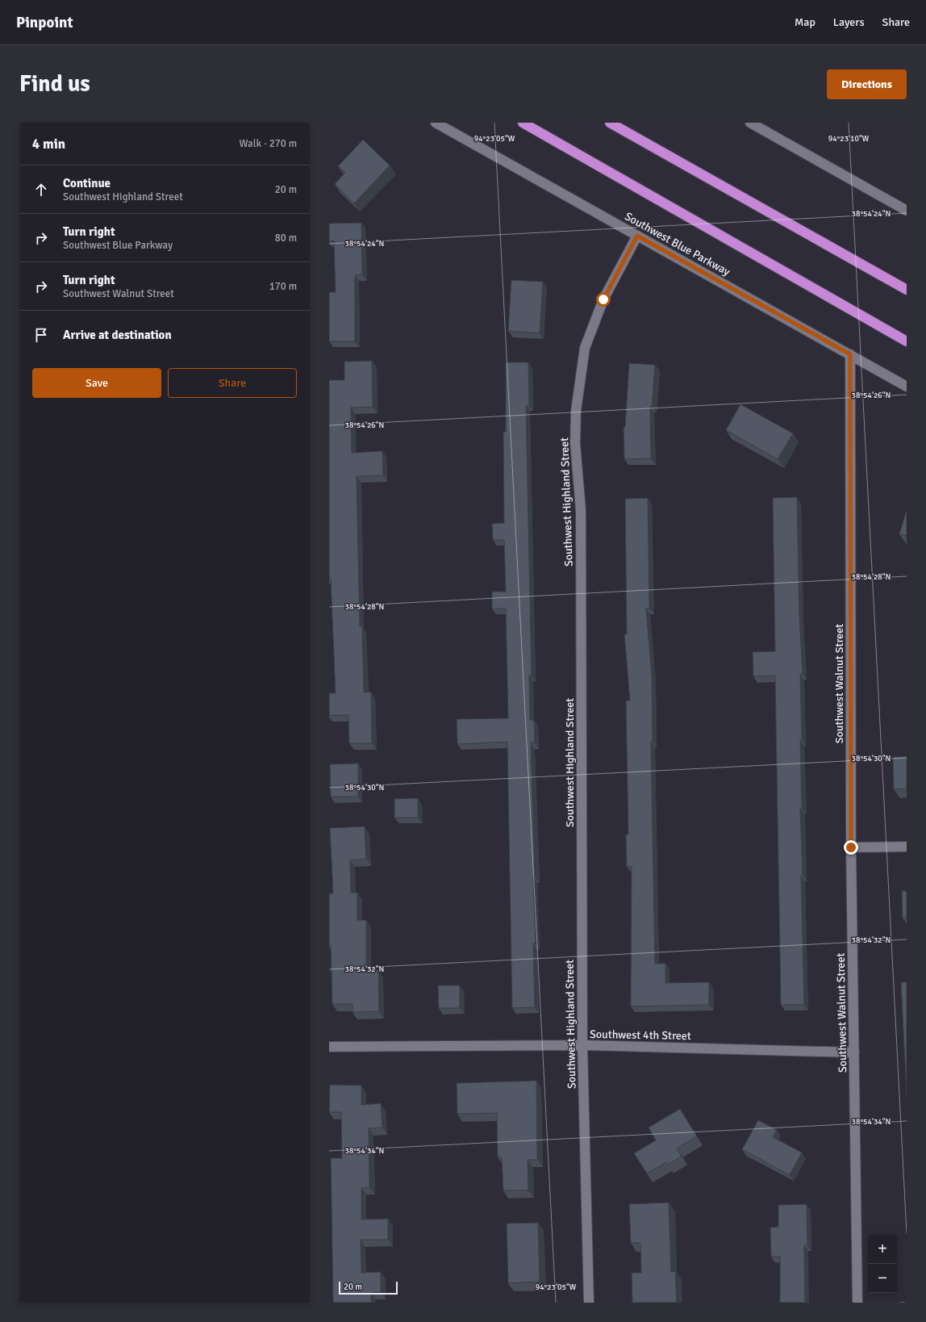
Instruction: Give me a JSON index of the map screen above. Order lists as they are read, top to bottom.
{
  "streets": {
    "street": [
      "Southwest Blue Parkway",
      "Southwest Highland Street",
      "Southwest Walnut Street",
      "Southwest 4th Street"
    ]
  },
  "crossings": [
    ["Southwest Blue Parkway", "Southwest Highland Street"],
    ["Southwest Blue Parkway", "Southwest Walnut Street"],
    ["Southwest Highland Street", "Southwest 4th Street"],
    ["Southwest Walnut Street", "Southwest 4th Street"]
  ],
  "scale_bar": "20 m",
  "page": {
    "header": "Pinpoint",
    "nav": ["Map", "Layers", "Share"],
    "buttons": [
      "Directions",
      ["Save", "Share"]
    ],
    "title": "Find us",
    "heading": ["4 min", "Walk · 270 m"],
    "list": [
      ["Continue", "Southwest Highland Street", "20 m"],
      ["Turn right", "Southwest Blue Parkway", "80 m"],
      ["Turn right", "Southwest Walnut Street", "170 m"],
      "Arrive at destination"
    ],
    "map_buttons": ["+", "−"],
    "scale": "20 m"
  },
  "coordinates": [
    "94°23'05\"W",
    "94°23'10\"W",
    "38°54'24\"N",
    "38°54'26\"N",
    "38°54'28\"N",
    "38°54'30\"N",
    "38°54'32\"N",
    "38°54'34\"N"
  ]
}
